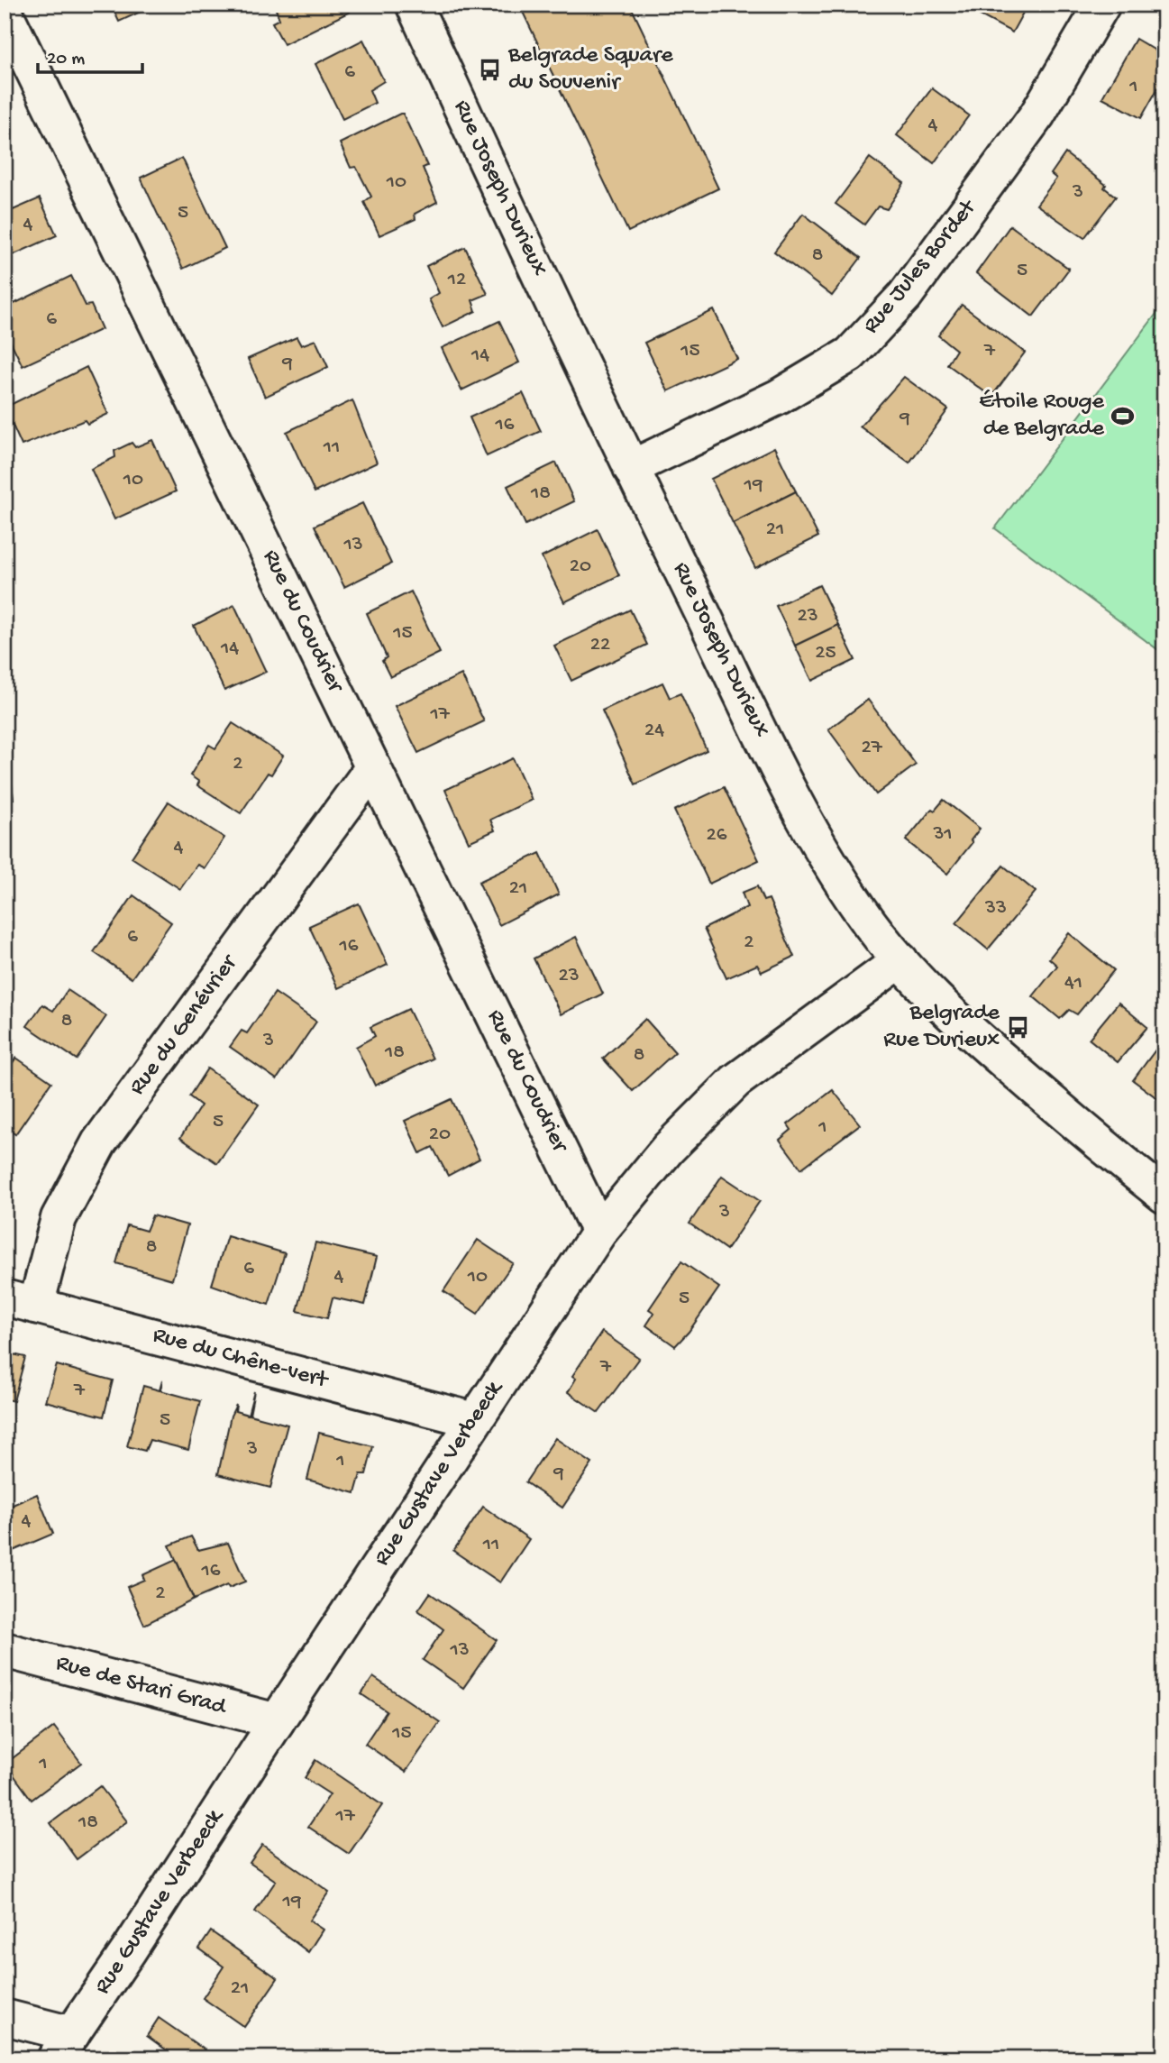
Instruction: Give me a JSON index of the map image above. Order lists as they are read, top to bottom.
{
  "streets": {
    "street": [
      "Rue Joseph Durieux",
      "Rue Jules Bordet",
      "Rue du Coudrier",
      "Rue du Genévrier",
      "Rue du Chêne-vert",
      "Rue Gustave Verbeeck",
      "Rue de Stari Grad"
    ]
  },
  "crossings": [
    ["Rue Joseph Durieux", "Rue Jules Bordet"],
    ["Rue Joseph Durieux", "Rue Gustave Verbeeck"],
    ["Rue du Coudrier", "Rue du Genévrier"],
    ["Rue du Coudrier", "Rue Gustave Verbeeck"],
    ["Rue du Genévrier", "Rue du Chêne-vert"],
    ["Rue du Chêne-vert", "Rue Gustave Verbeeck"],
    ["Rue Gustave Verbeeck", "Rue de Stari Grad"]
  ],
  "places": {
    "bus stop": ["Belgrade Square du Souvenir", "Belgrade Rue Durieux"],
    "sports": ["Étoile Rouge de Belgrade"]
  },
  "house_numbers": [
    "6",
    "1",
    "4",
    "10",
    "3",
    "5",
    "4",
    "8",
    "5",
    "12",
    "6",
    "15",
    "7",
    "14",
    "9",
    "9",
    "16",
    "11",
    "10",
    "19",
    "18",
    "21",
    "13",
    "20",
    "23",
    "15",
    "22",
    "14",
    "25",
    "17",
    "24",
    "27",
    "2",
    "31",
    "26",
    "4",
    "21",
    "33",
    "6",
    "2",
    "16",
    "23",
    "41",
    "8",
    "3",
    "18",
    "8",
    "5",
    "1",
    "20",
    "3",
    "8",
    "6",
    "4",
    "10",
    "5",
    "7",
    "7",
    "5",
    "3",
    "1",
    "9",
    "4",
    "11",
    "16",
    "2",
    "13",
    "15",
    "1",
    "17",
    "18",
    "19",
    "21"
  ],
  "scale_bar": "20 m"
}
